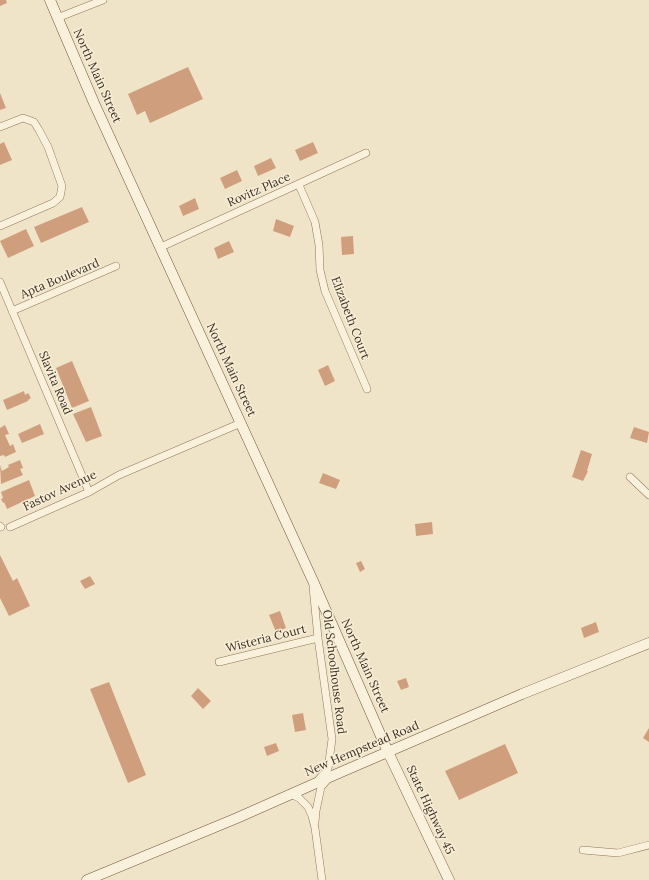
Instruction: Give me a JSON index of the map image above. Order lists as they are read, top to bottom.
{
  "streets": {
    "main road": ["North Main Street", "New Hempstead Road", "State Highway 45"],
    "street": [
      "Rovitz Place",
      "Apta Boulevard",
      "Elizabeth Court",
      "Slavita Road",
      "Fastov Avenue",
      "Wisteria Court",
      "Old Schoolhouse Road"
    ]
  },
  "crossings": [
    ["North Main Street", "Rovitz Place"],
    ["North Main Street", "Fastov Avenue"],
    ["North Main Street", "Old Schoolhouse Road"],
    ["North Main Street", "New Hempstead Road"],
    ["North Main Street", "State Highway 45"],
    ["Rovitz Place", "Elizabeth Court"],
    ["Apta Boulevard", "Slavita Road"],
    ["Slavita Road", "Fastov Avenue"],
    ["Wisteria Court", "Old Schoolhouse Road"],
    ["Old Schoolhouse Road", "New Hempstead Road"],
    ["New Hempstead Road", "State Highway 45"]
  ]
}
